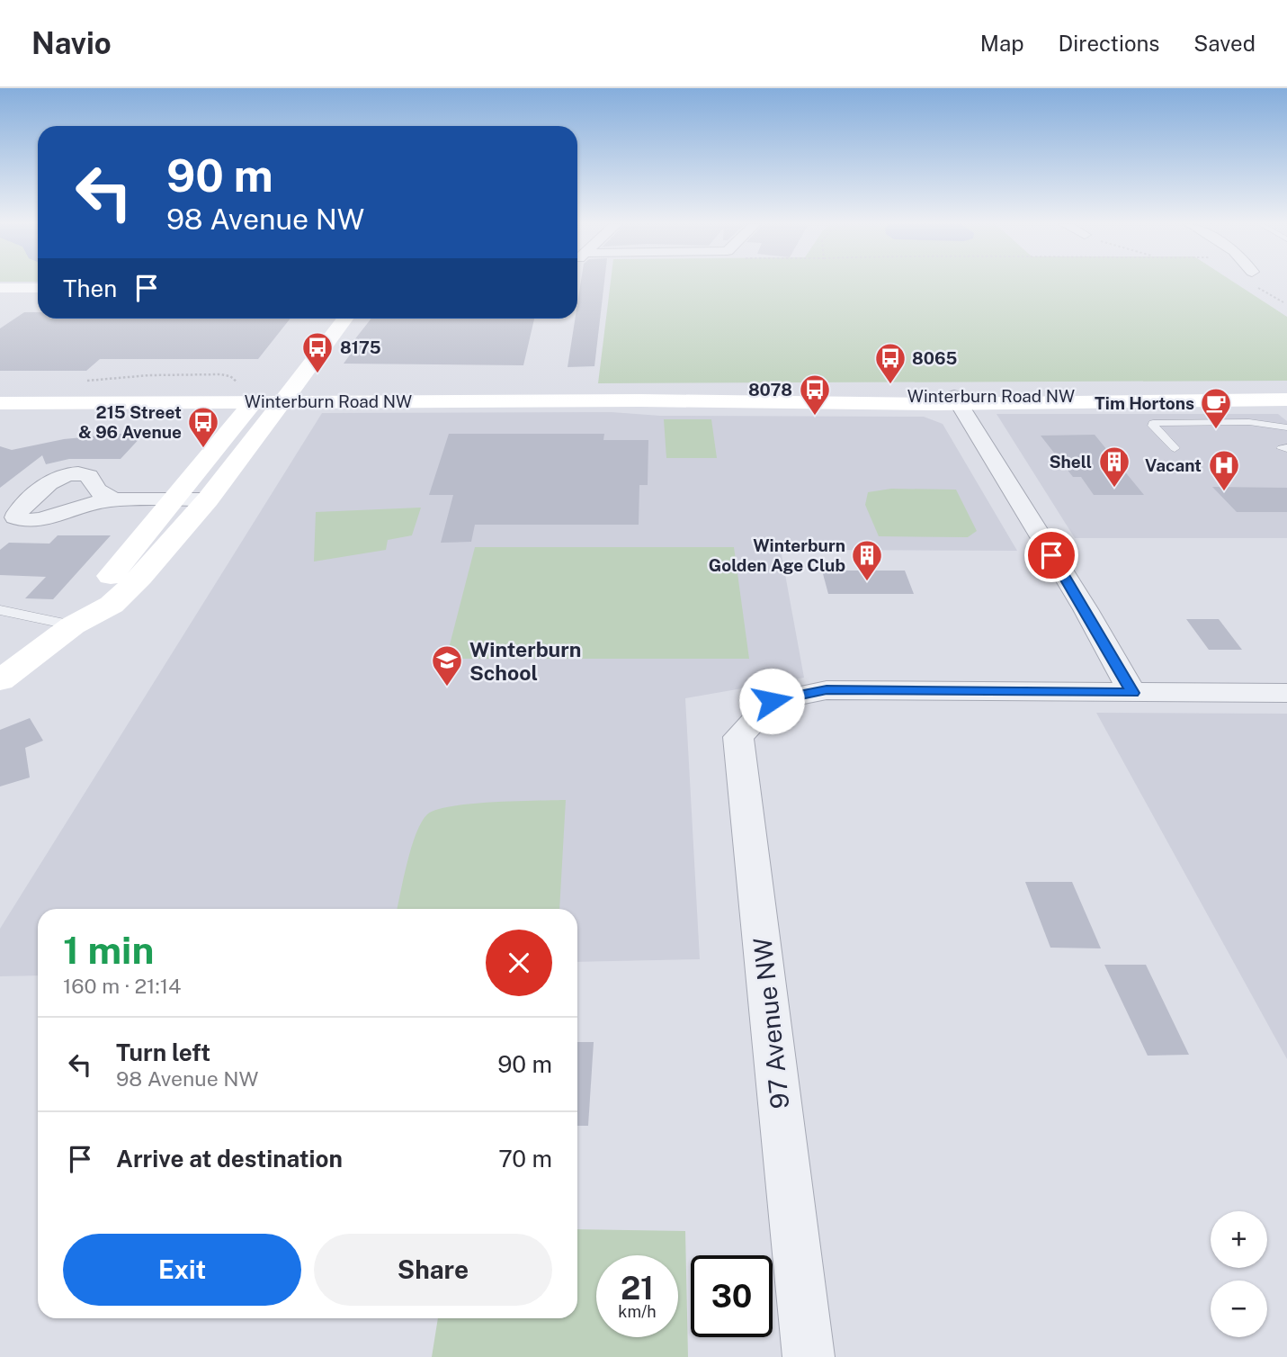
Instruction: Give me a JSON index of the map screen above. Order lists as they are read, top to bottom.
{
  "streets": {
    "main road": ["Winterburn Road NW"],
    "street": ["97 Avenue NW"]
  },
  "places": {
    "bus stop": [
      "8175",
      "8065",
      "8078",
      "215 Street & 96 Avenue"
    ],
    "cafe": ["Tim Hortons"],
    "building": ["Shell", "Winterburn Golden Age Club"],
    "hospital": ["Vacant"],
    "school or university": ["Winterburn School"]
  },
  "page": {
    "header": "Navio",
    "nav": ["Map", "Directions", "Saved"],
    "turn": ["90 m", "98 Avenue NW"],
    "then": "Then",
    "heading": ["1 min", "160 m · 21:14"],
    "list": [
      {
        "name": "Turn left",
        "note": "98 Avenue NW",
        "value": "90 m"
      },
      {
        "name": "Arrive at destination",
        "value": "70 m"
      }
    ],
    "map_buttons": ["+", "−"],
    "buttons": ["Exit", "Share"],
    "speed": "21 km/h",
    "limit": "30"
  }
}
